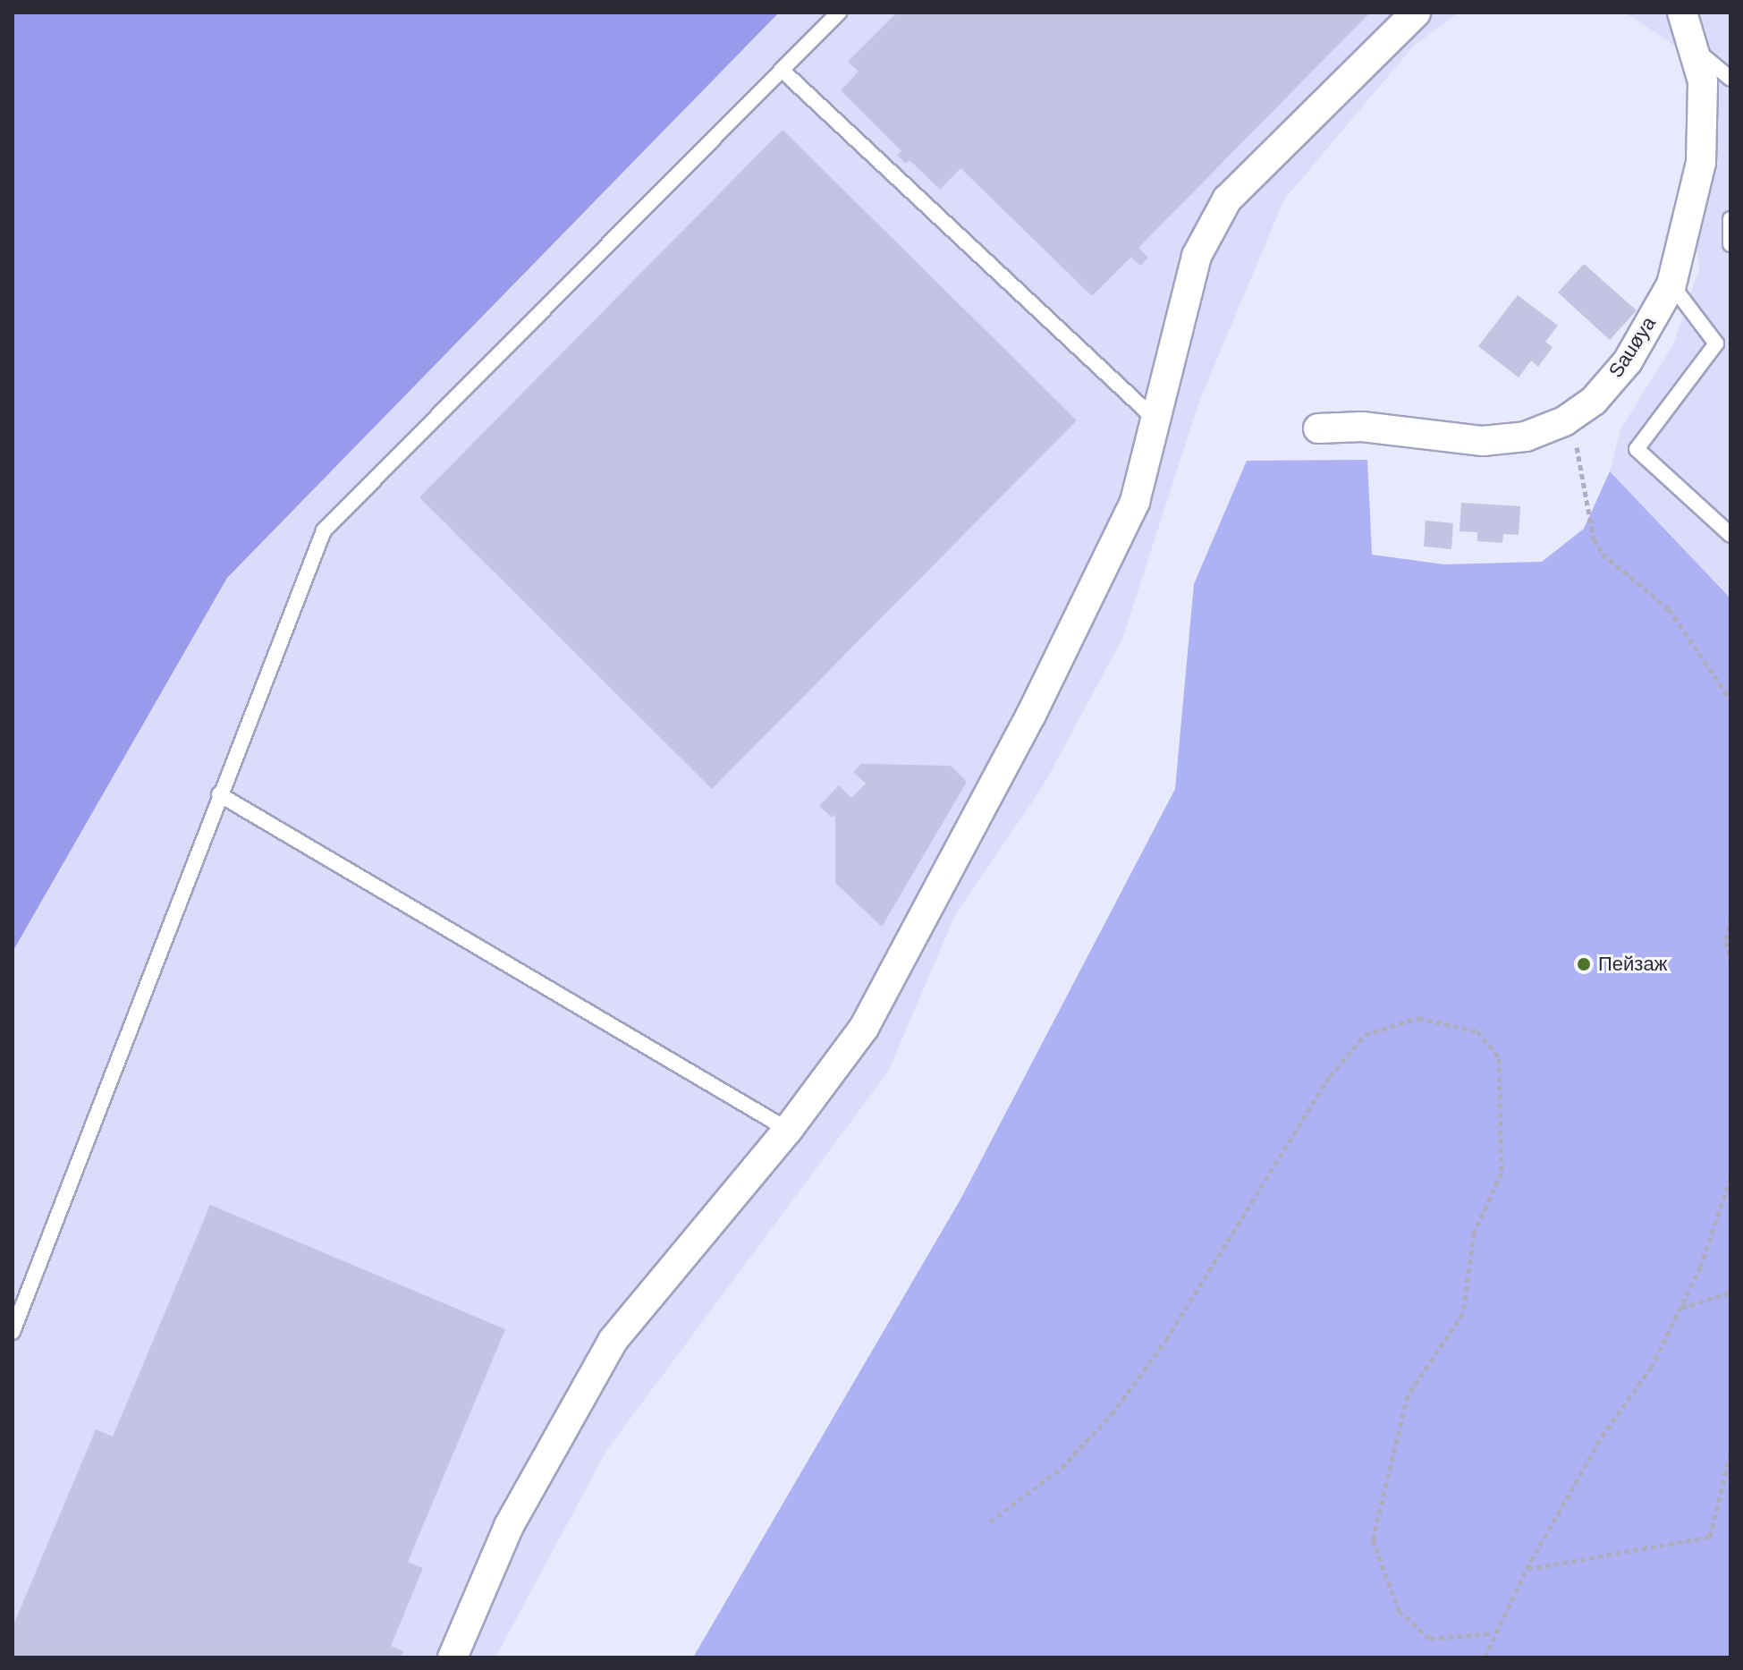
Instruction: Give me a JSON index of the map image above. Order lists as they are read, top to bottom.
{
  "streets": {
    "street": ["Sauøya"]
  },
  "places": ["Пейзаж"]
}
